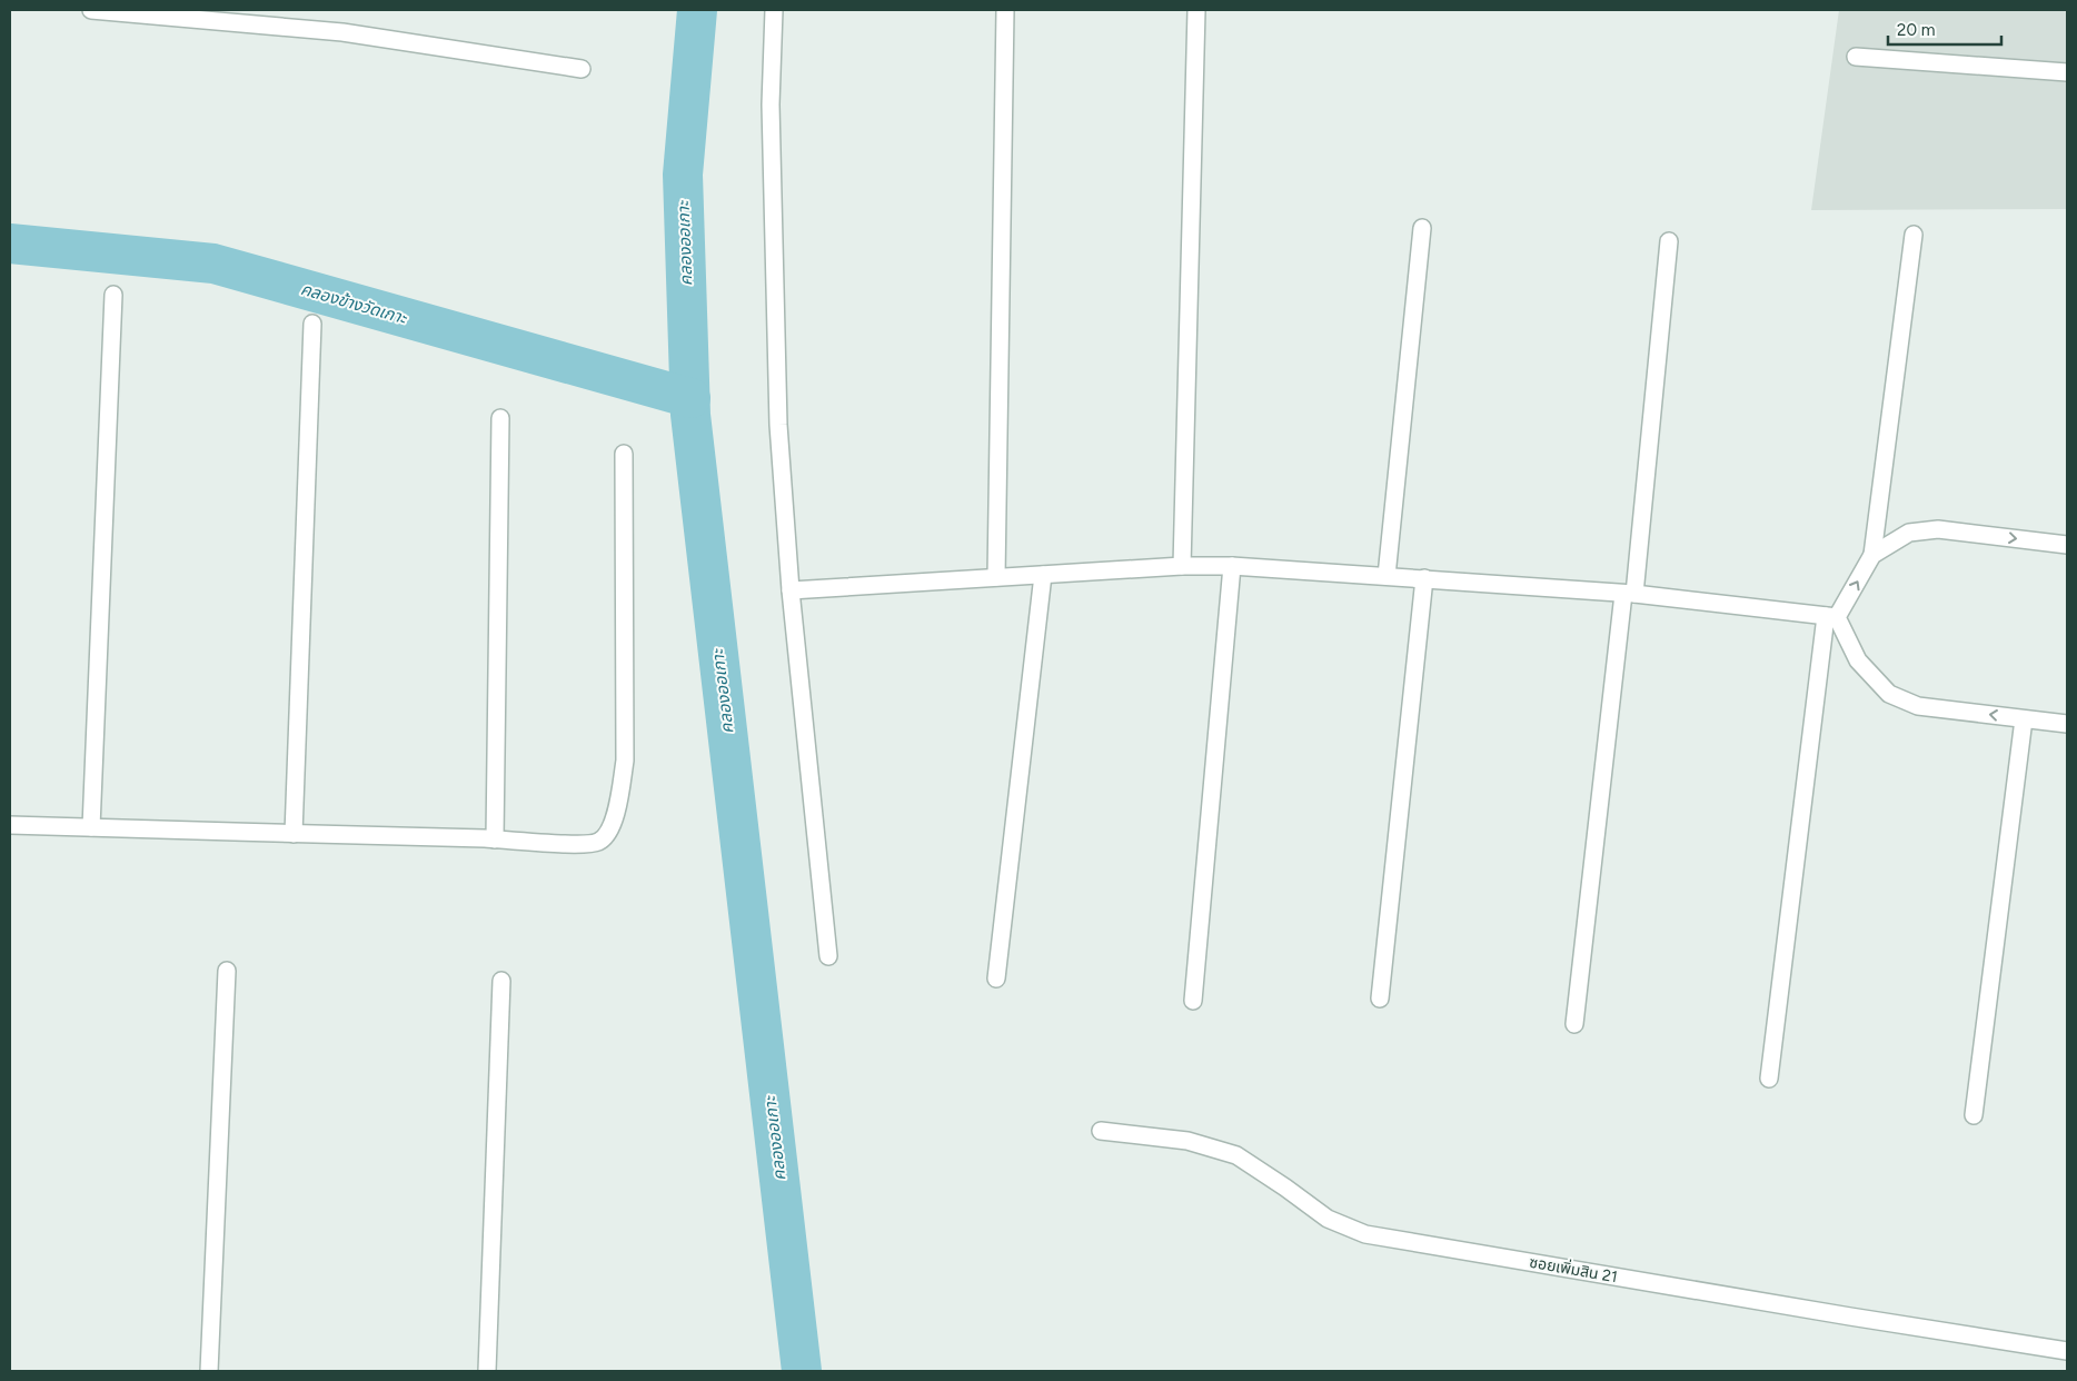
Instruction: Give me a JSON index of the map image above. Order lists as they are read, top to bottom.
{
  "streets": {
    "street": ["ซอยเพิ่มสิน 21"]
  },
  "water": ["คลองออเกาะ", "คลองข้างวัดเกาะ"],
  "scale_bar": "20 m"
}
